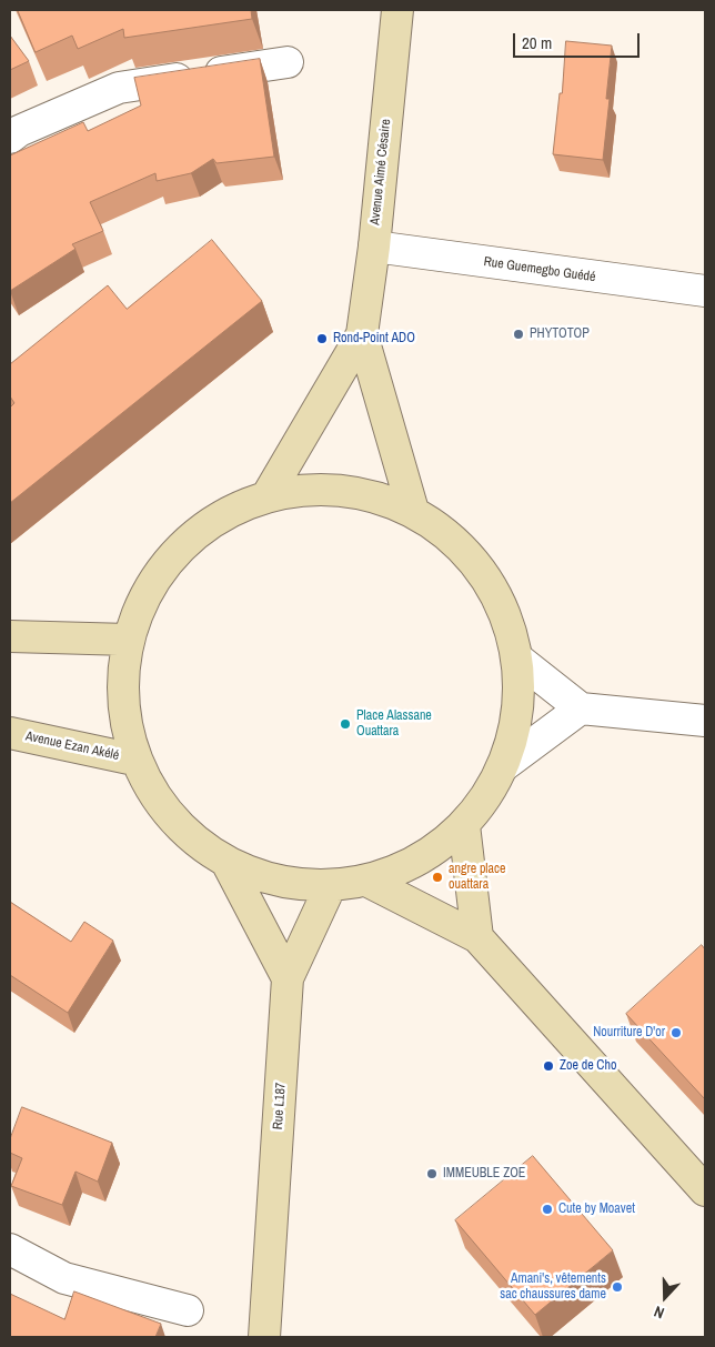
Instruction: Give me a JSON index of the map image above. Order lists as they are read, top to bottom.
{
  "streets": {
    "street": [
      "Avenue Aimé Césaire",
      "Rue Guemegbo Guédé",
      "Avenue Ezan Akélé",
      "Rue L187"
    ]
  },
  "crossings": [
    ["Avenue Aimé Césaire", "Rue Guemegbo Guédé"]
  ],
  "places": [
    "PHYTOTOP",
    "Rond-Point ADO",
    "Place Alassane Ouattara",
    "angre place ouattara",
    "Nourriture D'or",
    "Zoe de Cho",
    "IMMEUBLE ZOE",
    "Cute by Moavet",
    "Amani's, vêtements sac chaussures dame"
  ],
  "scale_bar": "20 m",
  "north": "bottom"
}
